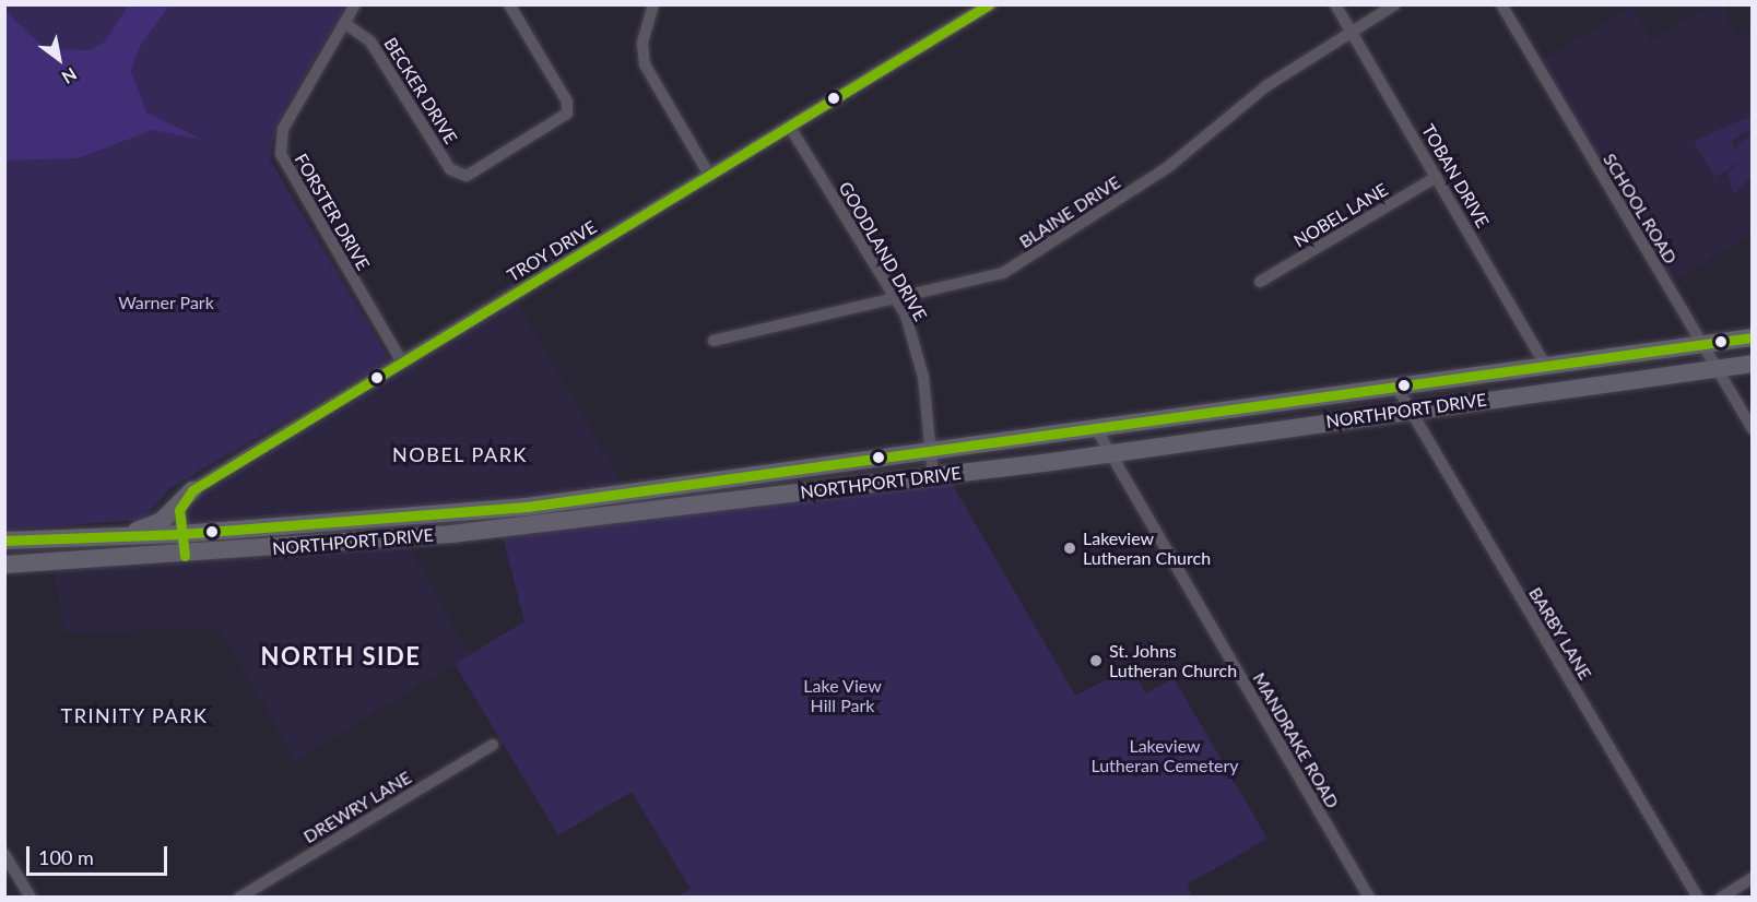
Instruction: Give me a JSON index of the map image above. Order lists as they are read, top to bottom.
{
  "streets": {
    "main road": ["NORTHPORT DRIVE"],
    "street": [
      "BECKER DRIVE",
      "TOBAN DRIVE",
      "SCHOOL ROAD",
      "FORSTER DRIVE",
      "BLAINE DRIVE",
      "NOBEL LANE",
      "TROY DRIVE",
      "GOODLAND DRIVE",
      "BARBY LANE",
      "MANDRAKE ROAD",
      "DREWRY LANE"
    ]
  },
  "crossings": [
    ["BECKER DRIVE", "FORSTER DRIVE"],
    ["TOBAN DRIVE", "BLAINE DRIVE"],
    ["TOBAN DRIVE", "NOBEL LANE"],
    ["TOBAN DRIVE", "NORTHPORT DRIVE"],
    ["SCHOOL ROAD", "NORTHPORT DRIVE"],
    ["FORSTER DRIVE", "TROY DRIVE"],
    ["BLAINE DRIVE", "GOODLAND DRIVE"],
    ["TROY DRIVE", "GOODLAND DRIVE"],
    ["GOODLAND DRIVE", "NORTHPORT DRIVE"],
    ["NORTHPORT DRIVE", "BARBY LANE"],
    ["NORTHPORT DRIVE", "MANDRAKE ROAD"]
  ],
  "districts": ["NOBEL PARK", "NORTH SIDE", "TRINITY PARK"],
  "parks": ["Warner Park", "Lake View Hill Park", "Lakeview Lutheran Cemetery"],
  "places": ["Lakeview Lutheran Church", "St. Johns Lutheran Church"],
  "scale_bar": "100 m",
  "north": "bottom right"
}
